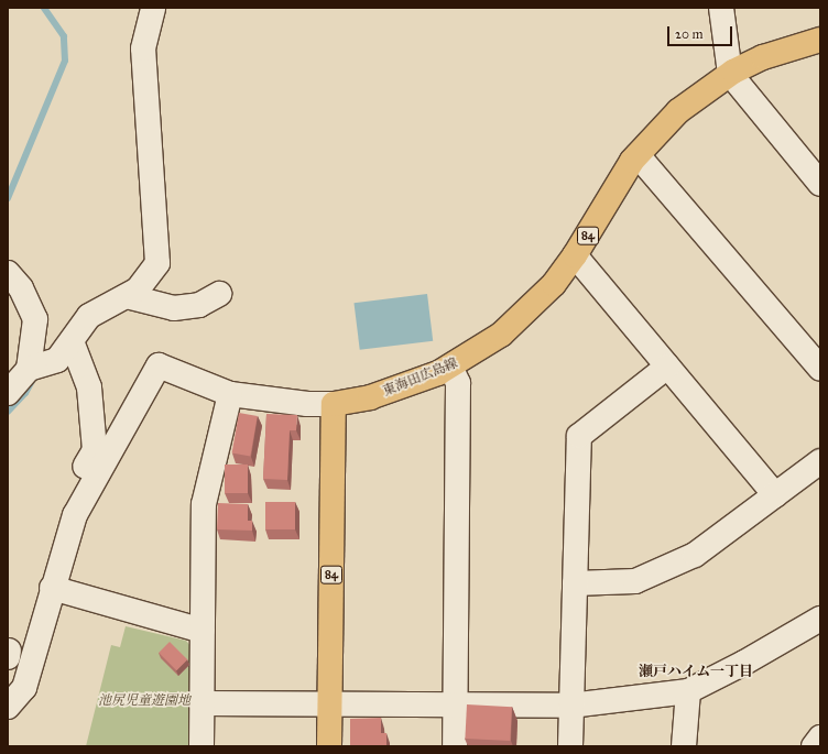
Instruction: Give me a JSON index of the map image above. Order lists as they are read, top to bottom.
{
  "streets": {
    "main road": ["84", "東海田広島線"]
  },
  "crossings": [
    ["84", "東海田広島線"]
  ],
  "districts": ["瀬戸ハイム一丁目"],
  "parks": ["池尻児童遊園地"],
  "scale_bar": "20 m"
}
